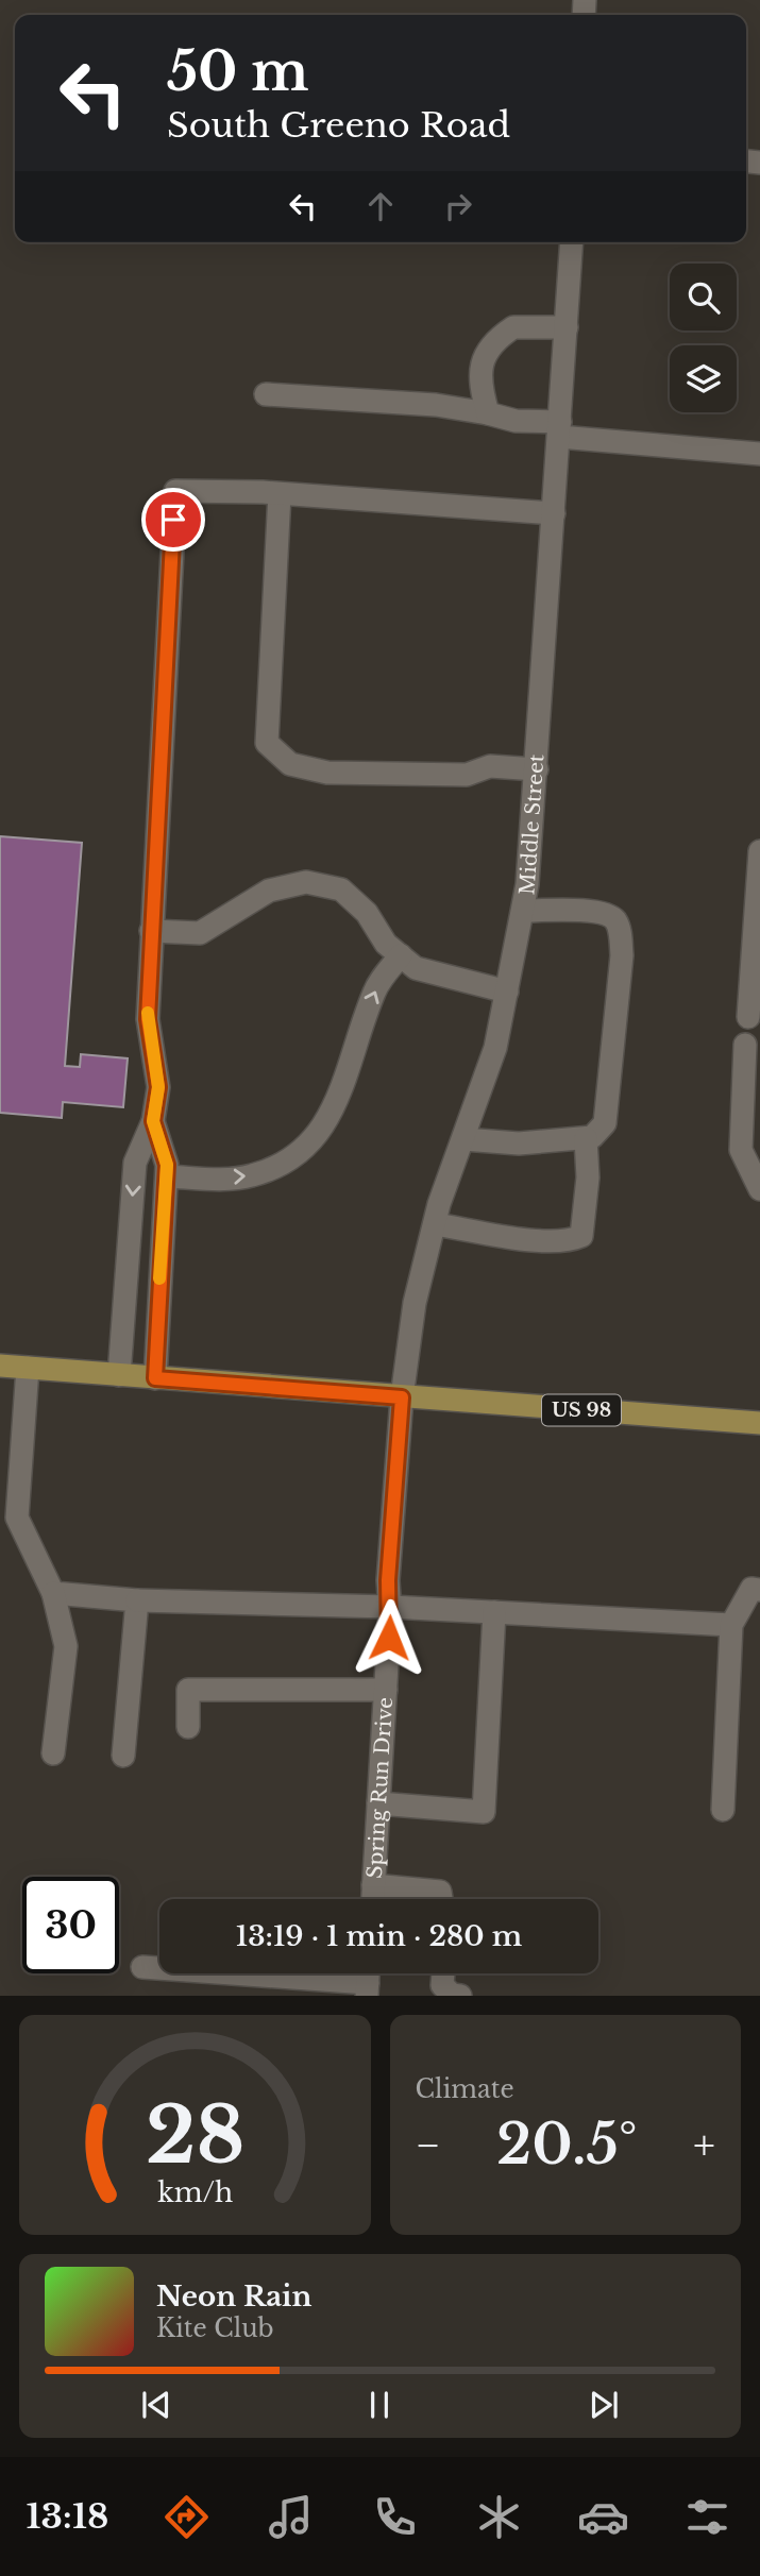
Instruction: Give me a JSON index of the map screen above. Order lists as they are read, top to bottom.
{
  "streets": {
    "main road": ["US 98"],
    "street": ["Middle Street", "Spring Run Drive"]
  },
  "crossings": [
    ["Middle Street", "US 98"],
    ["Middle Street", "Spring Run Drive"],
    ["US 98", "Spring Run Drive"]
  ],
  "page": {
    "turn": ["50 m", "South Greeno Road"],
    "limit": "30",
    "trip": "13:19 · 1 min · 280 m",
    "tile": "Climate",
    "heat": ["−", "20.5°", "+"],
    "song": ["Neon Rain", "Kite Club"],
    "tabs": "13:18",
    "gauge": ["28", "km/h"]
  }
}
